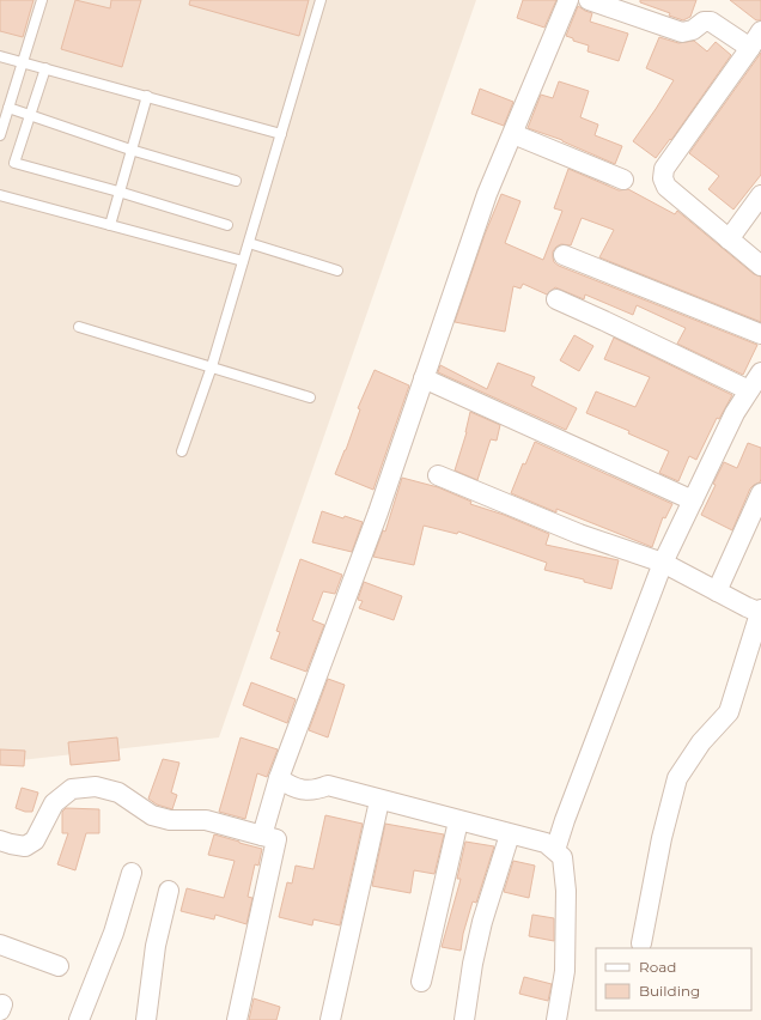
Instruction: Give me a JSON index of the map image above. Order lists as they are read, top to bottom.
{
  "legend": ["Road", "Building"]
}
